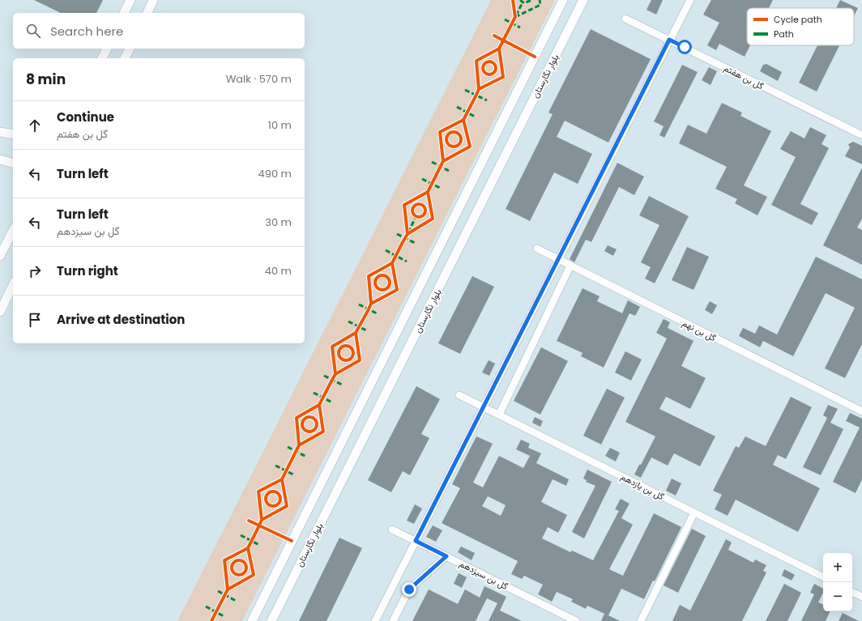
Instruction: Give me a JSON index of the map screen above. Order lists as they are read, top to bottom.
{
  "streets": {
    "street": [
      "بلوار نگارستان",
      "گل بن هفتم",
      "گل بن نهم",
      "گل بن یازدهم",
      "گل بن سیزدهم"
    ]
  },
  "legend": ["Cycle path", "Path"],
  "page": {
    "search": "Search here",
    "heading": ["8 min", "Walk · 570 m"],
    "list": [
      ["Continue", "گل بن هفتم", "10 m"],
      ["Turn left", "490 m"],
      ["Turn left", "گل بن سیزدهم", "30 m"],
      ["Turn right", "40 m"],
      "Arrive at destination"
    ],
    "map_buttons": ["+", "−"]
  }
}
